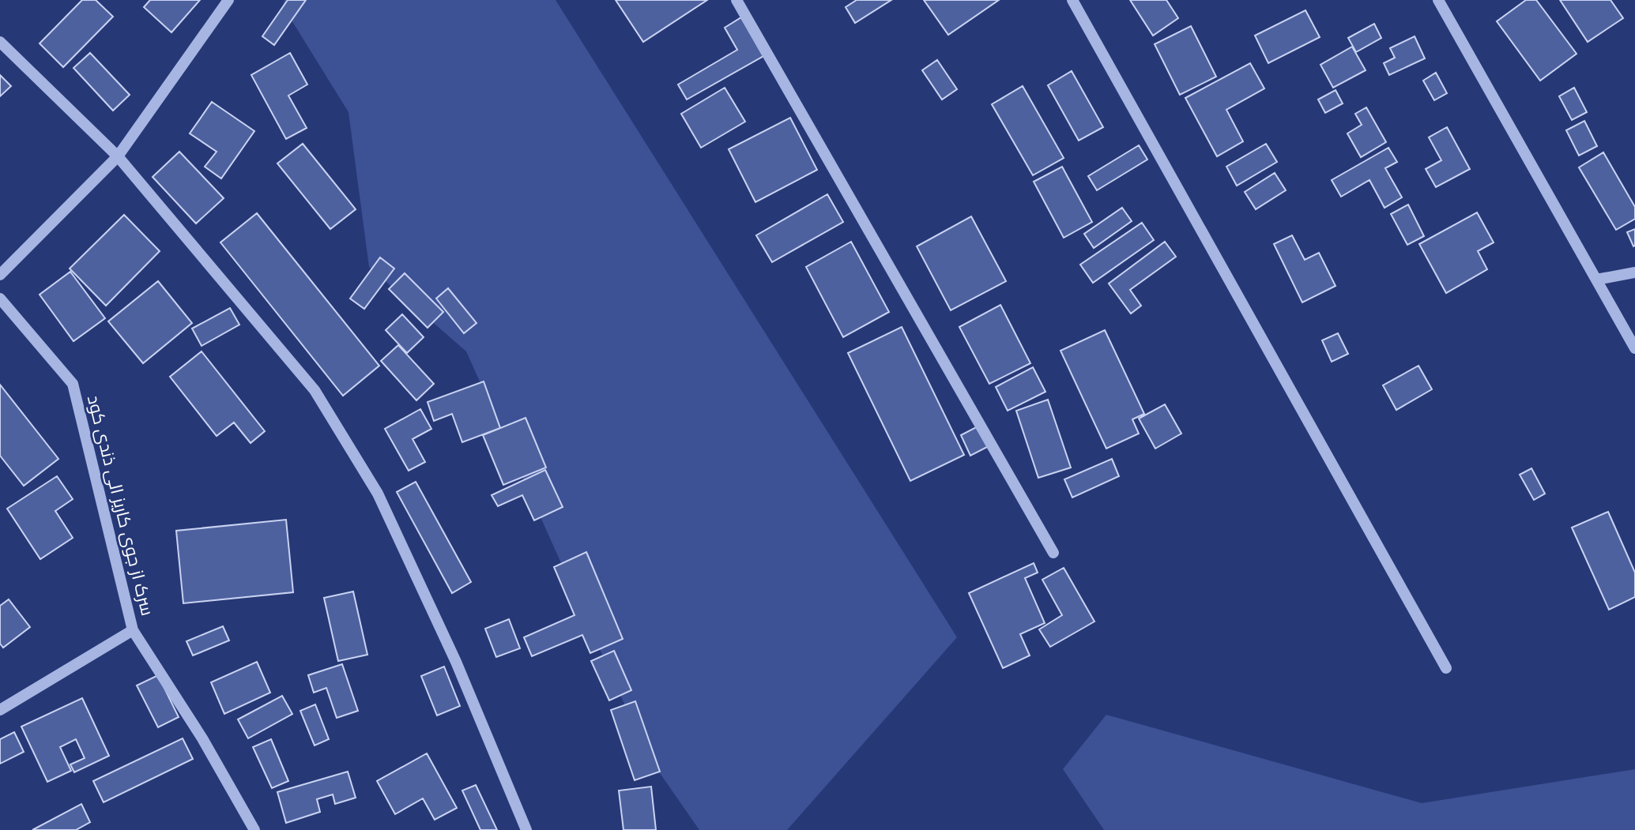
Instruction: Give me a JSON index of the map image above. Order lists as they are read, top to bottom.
{
  "streets": {
    "street": ["سرک از جوی کاریز الی ذندی کود"]
  }
}
